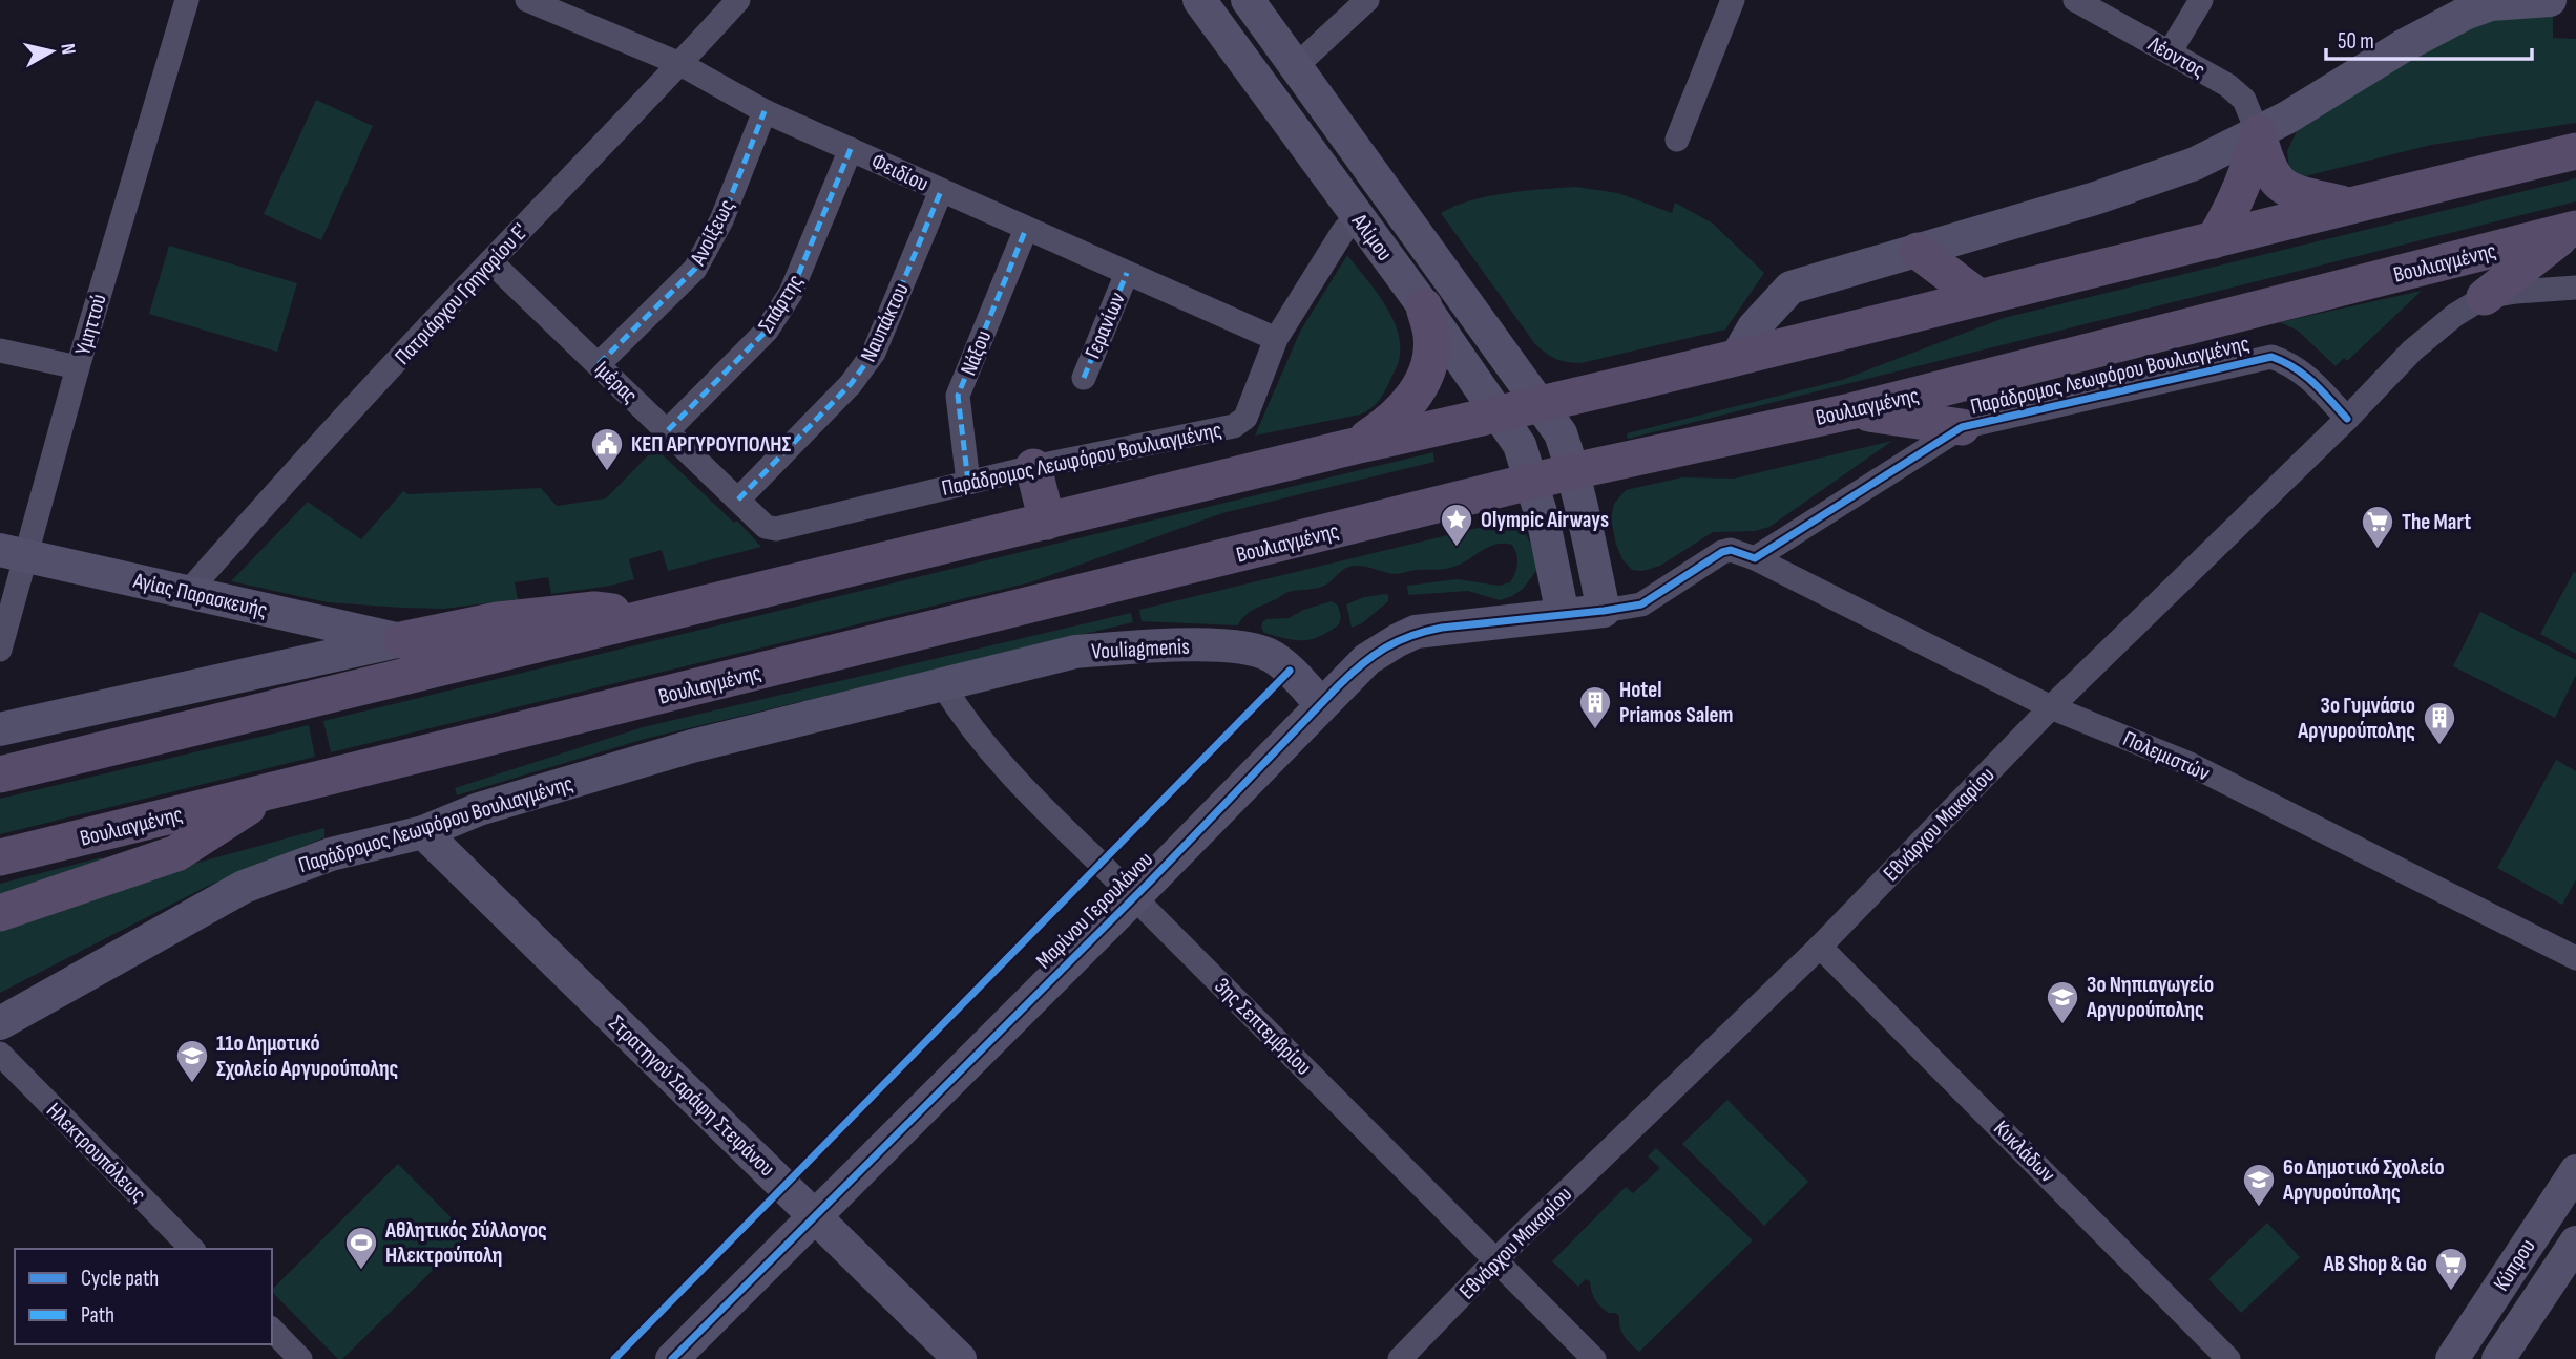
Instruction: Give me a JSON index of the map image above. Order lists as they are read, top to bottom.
{
  "streets": {
    "main road": ["Βουλιαγμένης"],
    "street": [
      "Λέοντος",
      "Φειδίου",
      "Ανοίξεως",
      "Αλίμου",
      "Πατριάρχου Γρηγορίου Ε'",
      "Σπάρτης",
      "Ναυπάκτου",
      "Υμηττού",
      "Γερανίων",
      "Νάξου",
      "Παράδρομος Λεωφόρου Βουλιαγμένης",
      "Ιμέρας",
      "Αγίας Παρασκευής",
      "Vouliagmenis",
      "Πολεμιστών",
      "Εθνάρχου Μακαρίου",
      "Μαρίνου Γερουλάνου",
      "3ης Σεπτεμβρίου",
      "Στρατηγού Σαράφη Στεφάνου",
      "Κυκλάδων",
      "Ηλεκτρουπόλεως",
      "Κύπρου"
    ]
  },
  "crossings": [
    ["Φειδίου", "Ανοίξεως"],
    ["Φειδίου", "Πατριάρχου Γρηγορίου Ε'"],
    ["Φειδίου", "Σπάρτης"],
    ["Φειδίου", "Ναυπάκτου"],
    ["Φειδίου", "Γερανίων"],
    ["Φειδίου", "Νάξου"],
    ["Φειδίου", "Παράδρομος Λεωφόρου Βουλιαγμένης"],
    ["Ανοίξεως", "Ιμέρας"],
    ["Αλίμου", "Βουλιαγμένης"],
    ["Αλίμου", "Παράδρομος Λεωφόρου Βουλιαγμένης"],
    ["Πατριάρχου Γρηγορίου Ε'", "Ιμέρας"],
    ["Πατριάρχου Γρηγορίου Ε'", "Αγίας Παρασκευής"],
    ["Σπάρτης", "Ιμέρας"],
    ["Ναυπάκτου", "Ιμέρας"],
    ["Υμηττού", "Αγίας Παρασκευής"],
    ["Νάξου", "Παράδρομος Λεωφόρου Βουλιαγμένης"],
    ["Παράδρομος Λεωφόρου Βουλιαγμένης", "Ιμέρας"],
    ["Παράδρομος Λεωφόρου Βουλιαγμένης", "Vouliagmenis"],
    ["Παράδρομος Λεωφόρου Βουλιαγμένης", "Πολεμιστών"],
    ["Παράδρομος Λεωφόρου Βουλιαγμένης", "Εθνάρχου Μακαρίου"],
    ["Παράδρομος Λεωφόρου Βουλιαγμένης", "3ης Σεπτεμβρίου"],
    ["Παράδρομος Λεωφόρου Βουλιαγμένης", "Στρατηγού Σαράφη Στεφάνου"],
    ["Vouliagmenis", "Μαρίνου Γερουλάνου"],
    ["Vouliagmenis", "3ης Σεπτεμβρίου"],
    ["Πολεμιστών", "Εθνάρχου Μακαρίου"],
    ["Εθνάρχου Μακαρίου", "3ης Σεπτεμβρίου"],
    ["Εθνάρχου Μακαρίου", "Κυκλάδων"],
    ["Μαρίνου Γερουλάνου", "3ης Σεπτεμβρίου"],
    ["Μαρίνου Γερουλάνου", "Στρατηγού Σαράφη Στεφάνου"]
  ],
  "places": {
    "public building": ["ΚΕΠ ΑΡΓΥΡΟΥΠΟΛΗΣ"],
    "place": ["Olympic Airways"],
    "supermarket": ["The Mart", "ΑΒ Shop & Go"],
    "building": ["Hotel Priamos Salem", "3ο Γυμνάσιο Αργυρούπολης"],
    "school or university": ["3ο Νηπιαγωγείο Αργυρούπολης", "11ο Δημοτικό Σχολείο Αργυρούπολης", "6ο Δημοτικό Σχολείο Αργυρούπολης"],
    "sports": ["Αθλητικός Σύλλογος Ηλεκτρούπολη"]
  },
  "legend": ["Cycle path", "Path"],
  "scale_bar": "50 m",
  "north": "right"
}
